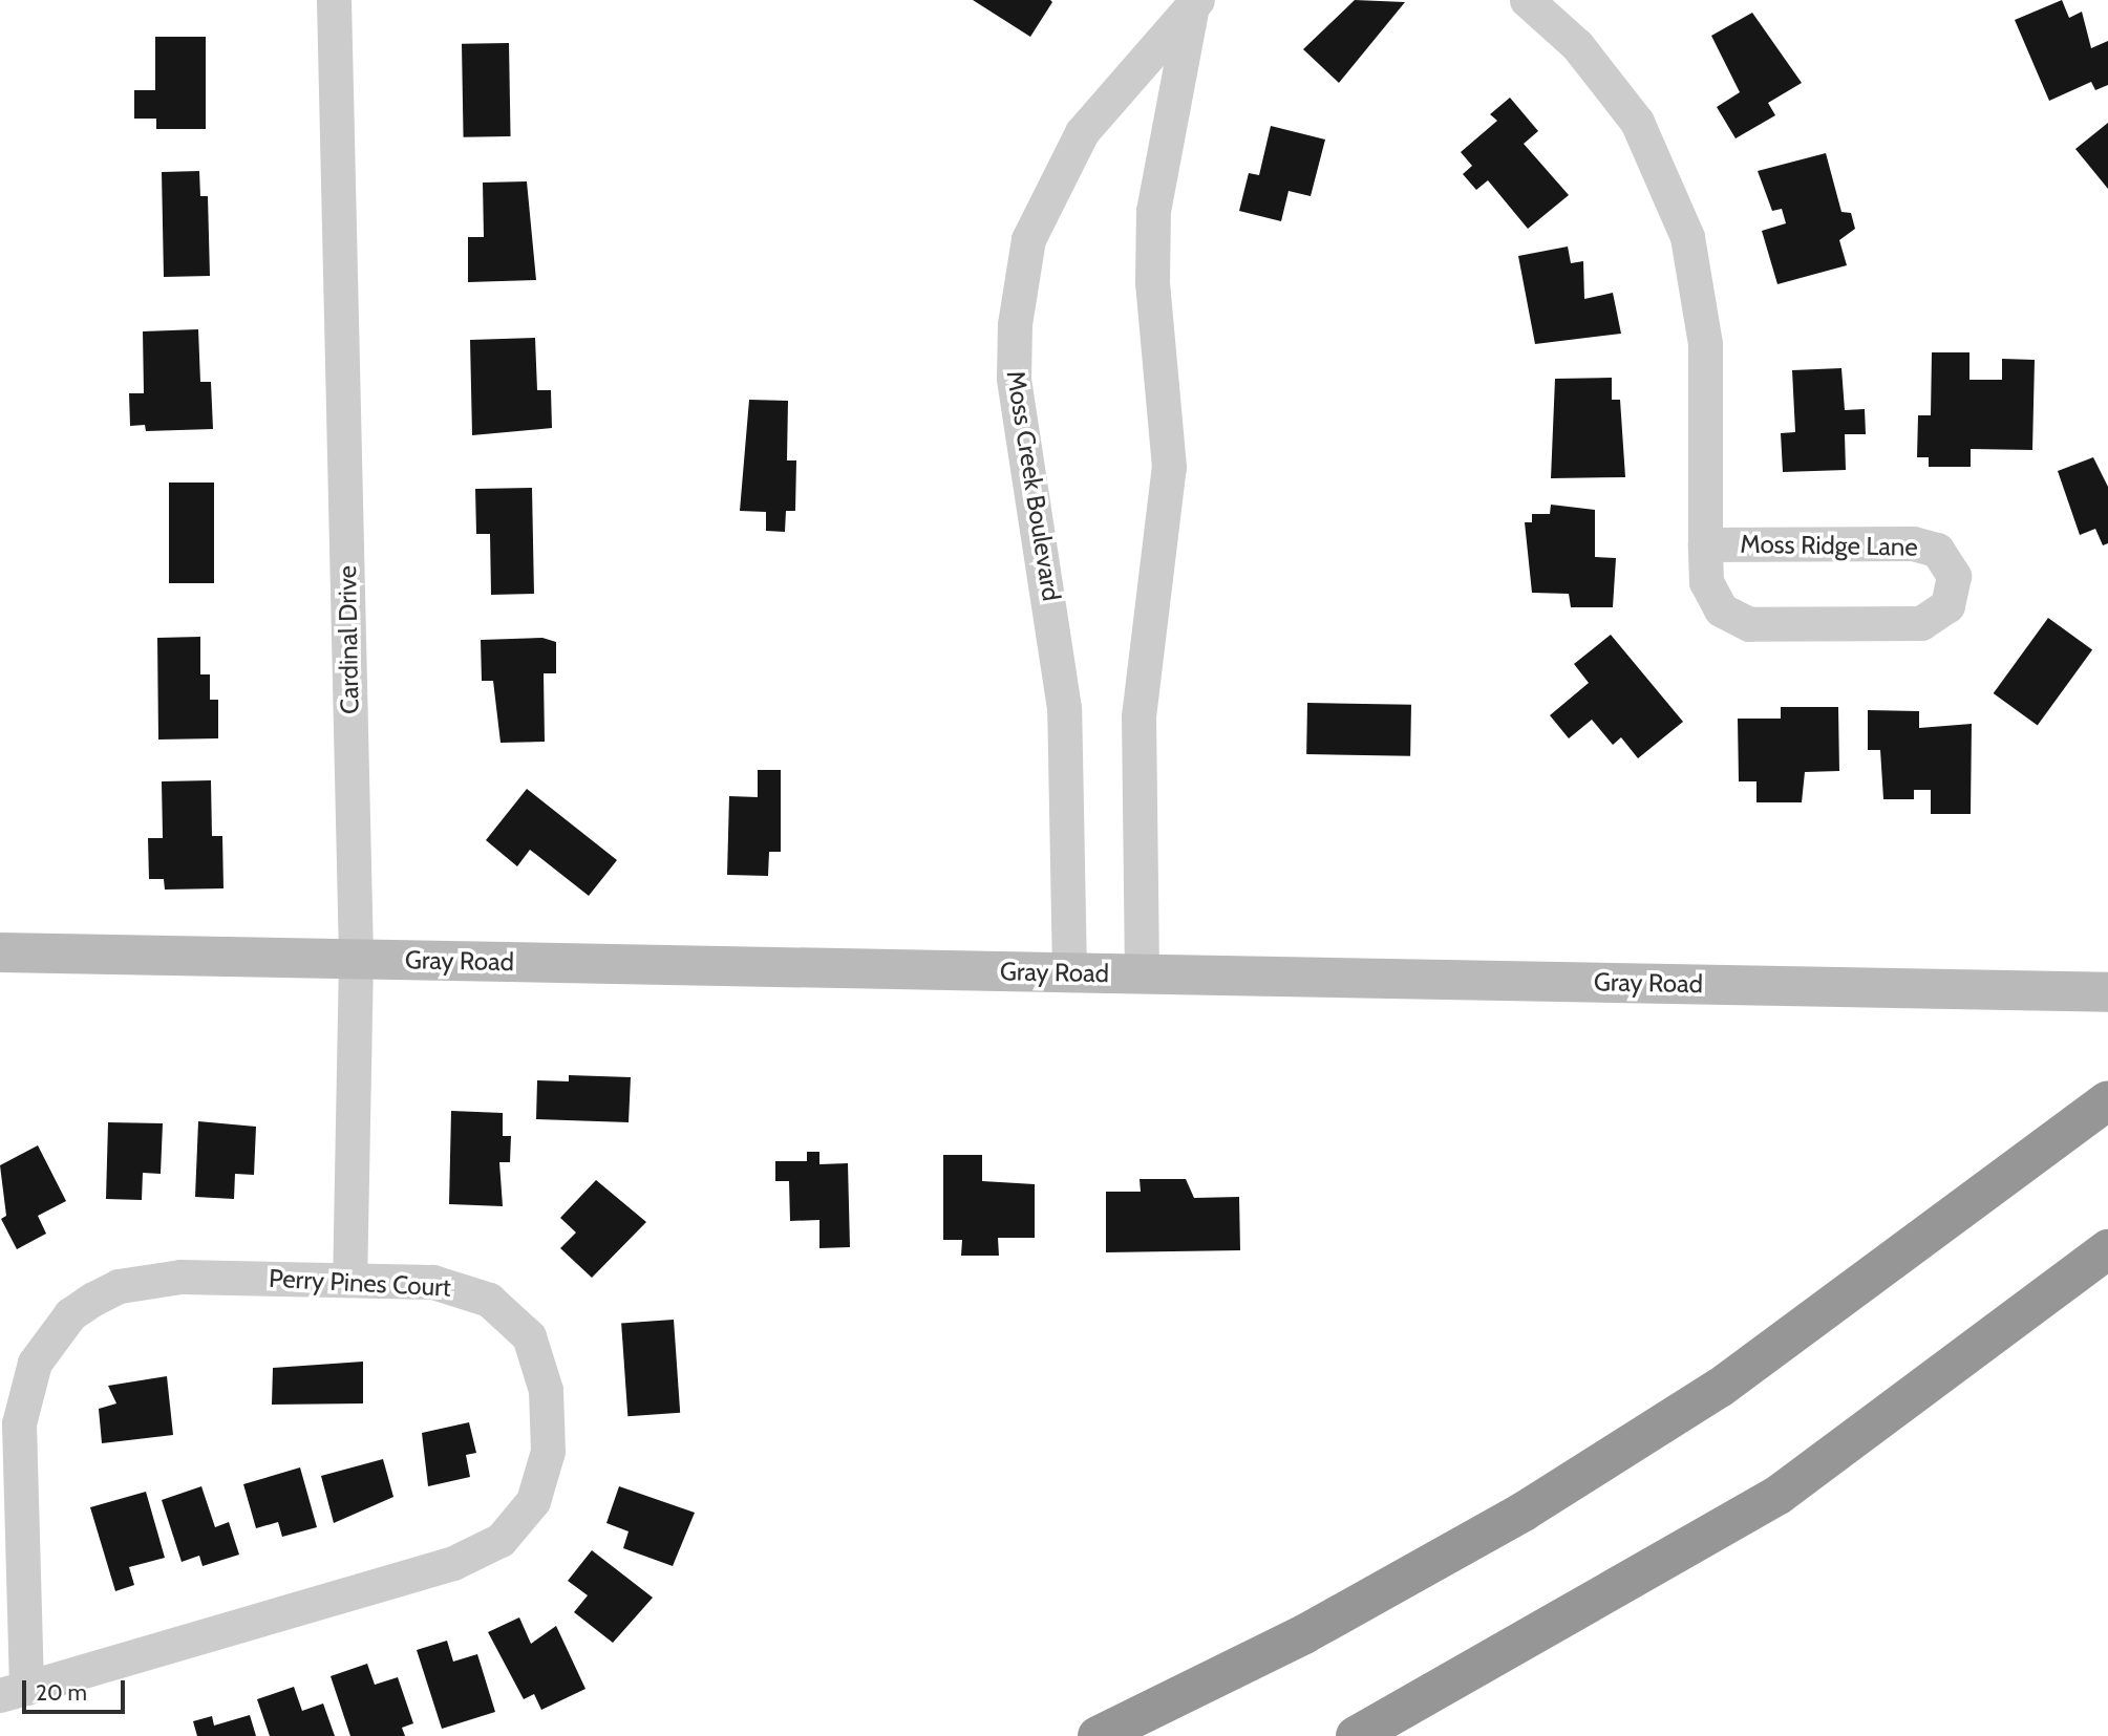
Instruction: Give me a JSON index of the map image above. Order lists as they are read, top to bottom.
{
  "streets": {
    "street": [
      "Moss Creek Boulevard",
      "Moss Ridge Lane",
      "Cardinal Drive",
      "Gray Road",
      "Perry Pines Court"
    ]
  },
  "crossings": [
    ["Moss Creek Boulevard", "Gray Road"],
    ["Cardinal Drive", "Gray Road"],
    ["Cardinal Drive", "Perry Pines Court"]
  ],
  "scale_bar": "20 m"
}
